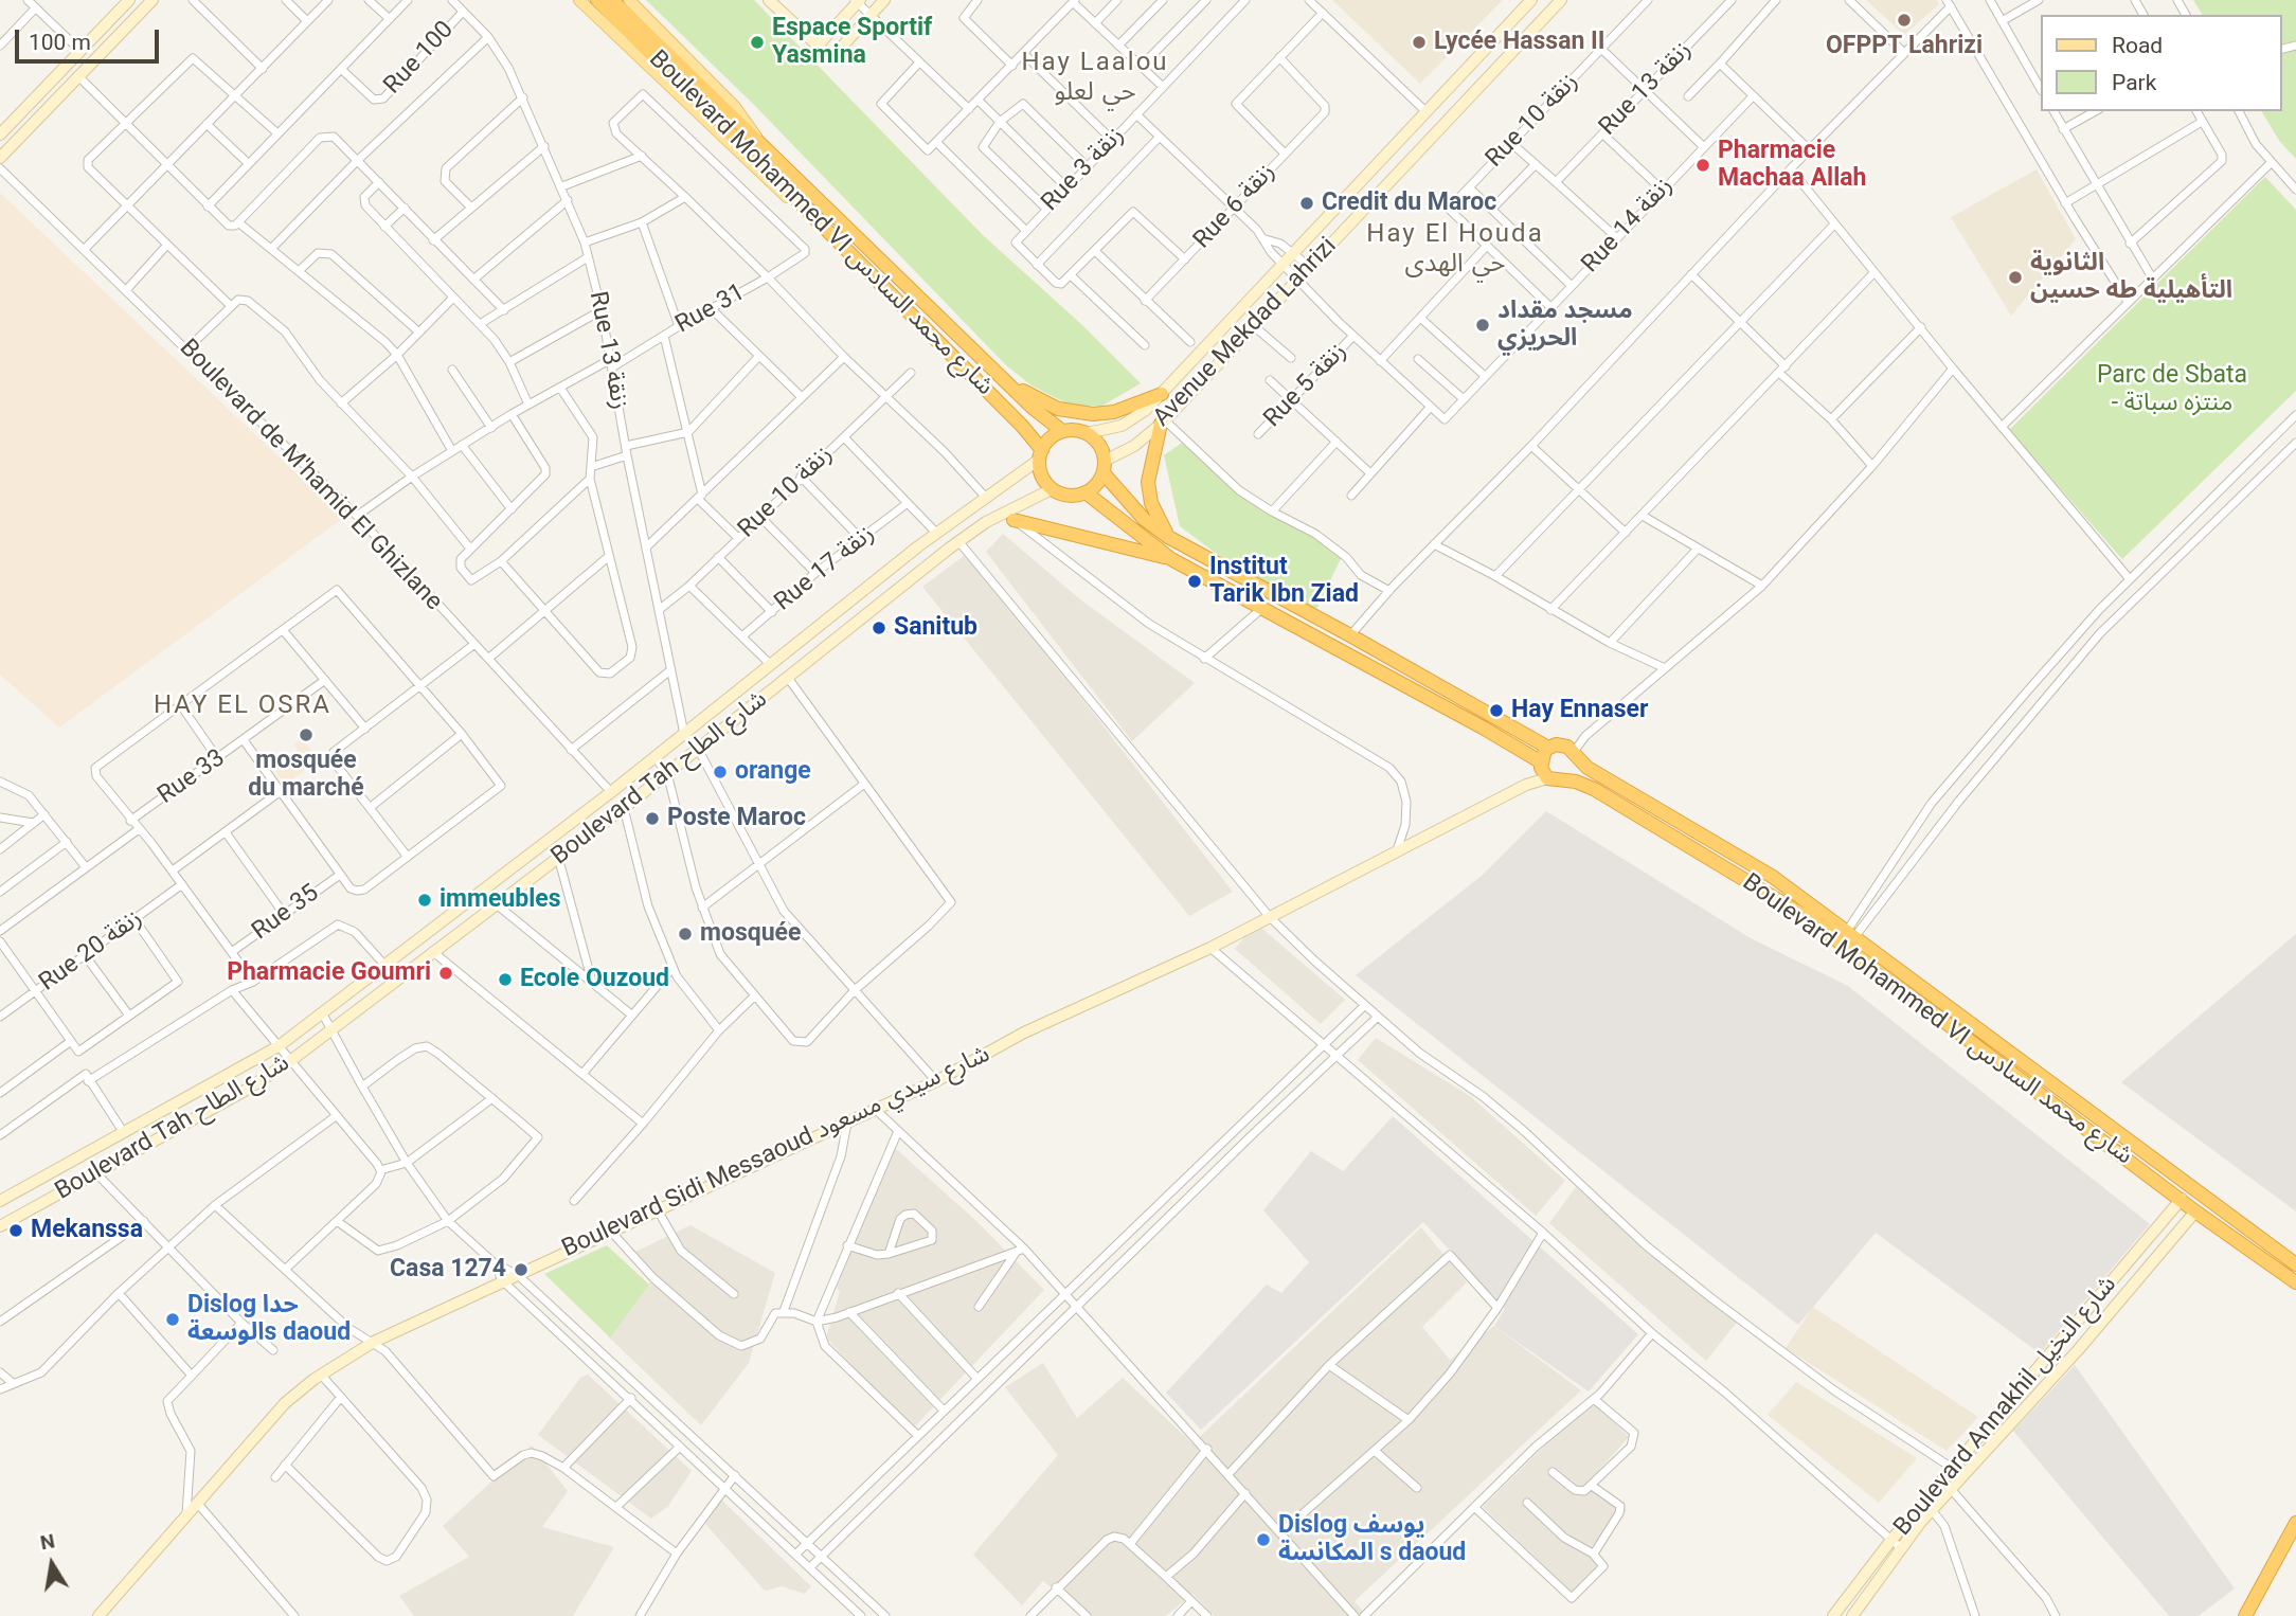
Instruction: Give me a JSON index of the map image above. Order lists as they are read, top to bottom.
{
  "streets": {
    "highway": ["Boulevard Mohammed VI شارع محمد السادس"],
    "street": [
      "Rue 100",
      "Rue 13 زنقة",
      "Rue 10 زنقة",
      "Rue 3 زنقة",
      "Rue 6 زنقة",
      "Rue 14 زنقة",
      "Rue 31",
      "Avenue Mekdad Lahrizi",
      "Rue 5 زنقة",
      "Boulevard de M'hamid El Ghizlane",
      "Rue 17 زنقة",
      "Rue 33",
      "Boulevard Tah شارع الطاح",
      "Rue 35",
      "Rue 20 زنقة",
      "Boulevard Sidi Messaoud شارع سيدي مسعود",
      "Boulevard Annakhil شارع النخيل"
    ]
  },
  "crossings": [
    ["Rue 100", "Rue 13 زنقة"],
    ["Rue 13 زنقة", "Rue 10 زنقة"],
    ["Rue 13 زنقة", "Rue 31"],
    ["Rue 13 زنقة", "Boulevard Tah شارع الطاح"],
    ["Boulevard Mohammed VI شارع محمد السادس", "Avenue Mekdad Lahrizi"],
    ["Boulevard Mohammed VI شارع محمد السادس", "Boulevard Tah شارع الطاح"],
    ["Boulevard Mohammed VI شارع محمد السادس", "Boulevard Sidi Messaoud شارع سيدي مسعود"],
    ["Boulevard Mohammed VI شارع محمد السادس", "Boulevard Annakhil شارع النخيل"],
    ["Rue 31", "Boulevard de M'hamid El Ghizlane"],
    ["Avenue Mekdad Lahrizi", "Boulevard Tah شارع الطاح"],
    ["Boulevard de M'hamid El Ghizlane", "Boulevard Tah شارع الطاح"]
  ],
  "districts": ["Hay Laalou حي لعلو", "Hay El Houda حي الهدى", "HAY EL OSRA"],
  "parks": ["Parc de Sbata - منتزه سباتة"],
  "places": [
    "OFPPT Lahrizi",
    "Espace Sportif Yasmina",
    "Lycée Hassan II",
    "Pharmacie Machaa Allah",
    "Credit du Maroc",
    "الثانوية التأهيلية طه حسين",
    "مسجد مقداد الحريزي",
    "Institut Tarik Ibn Ziad",
    "Sanitub",
    "Hay Ennaser",
    "mosquée du marché",
    "orange",
    "Poste Maroc",
    "immeubles",
    "mosquée",
    "Pharmacie Goumri",
    "Ecole Ouzoud",
    "Mekanssa",
    "Casa 1274",
    "Dislog حدا الوسعةs daoud",
    "Dislog يوسف المكانسة s daoud"
  ],
  "legend": ["Road", "Park"],
  "scale_bar": "100 m",
  "north": "top"
}
